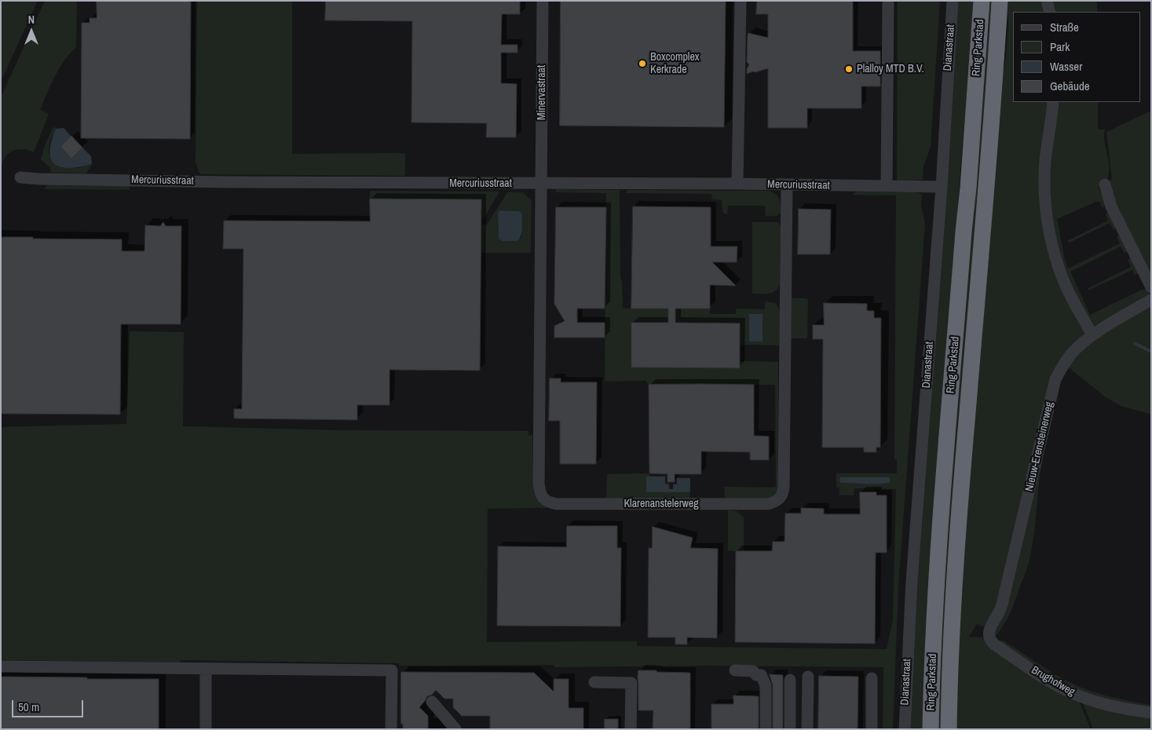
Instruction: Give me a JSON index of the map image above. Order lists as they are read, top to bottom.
{
  "streets": {
    "highway": ["Ring Parkstad"],
    "street": [
      "Dianastraat",
      "Minervastraat",
      "Mercuriusstraat",
      "Nieuw-Erensteinerweg",
      "Klarenanstelerweg",
      "Brughofweg"
    ]
  },
  "crossings": [
    ["Dianastraat", "Mercuriusstraat"],
    ["Minervastraat", "Mercuriusstraat"],
    ["Minervastraat", "Klarenanstelerweg"],
    ["Mercuriusstraat", "Klarenanstelerweg"],
    ["Nieuw-Erensteinerweg", "Brughofweg"]
  ],
  "places": ["Boxcomplex Kerkrade", "Plalloy MTD B.V."],
  "legend": [
    "Straße",
    "Park",
    "Wasser",
    "Gebäude"
  ],
  "scale_bar": "50 m",
  "north": "top"
}
